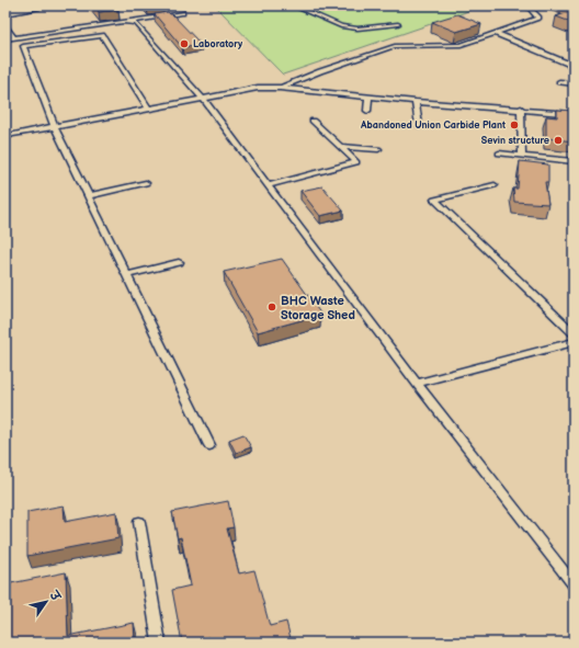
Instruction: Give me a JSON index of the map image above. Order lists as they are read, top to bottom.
{
  "places": [
    "Laboratory",
    "Abandoned Union Carbide Plant",
    "Sevin structure",
    "BHC Waste Storage Shed"
  ],
  "north": "top right"
}
